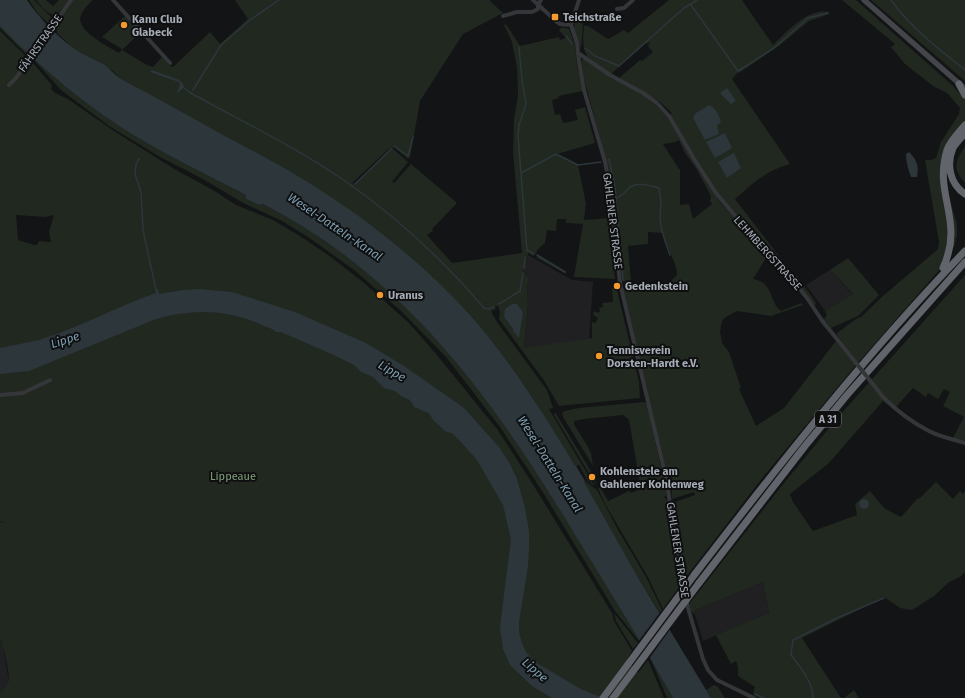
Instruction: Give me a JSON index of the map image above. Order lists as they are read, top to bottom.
{
  "streets": {
    "highway": ["A 31"],
    "street": ["FÄHRSTRASSE", "GAHLENER STRASSE", "LEHMBERGSTRASSE"]
  },
  "crossings": [
    ["GAHLENER STRASSE", "LEHMBERGSTRASSE"]
  ],
  "water": ["Wesel-Datteln-Kanal", "Lippe"],
  "parks": ["Lippeaue"],
  "places": {
    "transit": ["Teichstraße"],
    "other": [
      "Kanu Club Glabeck",
      "Gedenkstein",
      "Uranus",
      "Tennisverein Dorsten-Hardt e.V.",
      "Kohlenstele am Gahlener Kohlenweg"
    ]
  }
}
